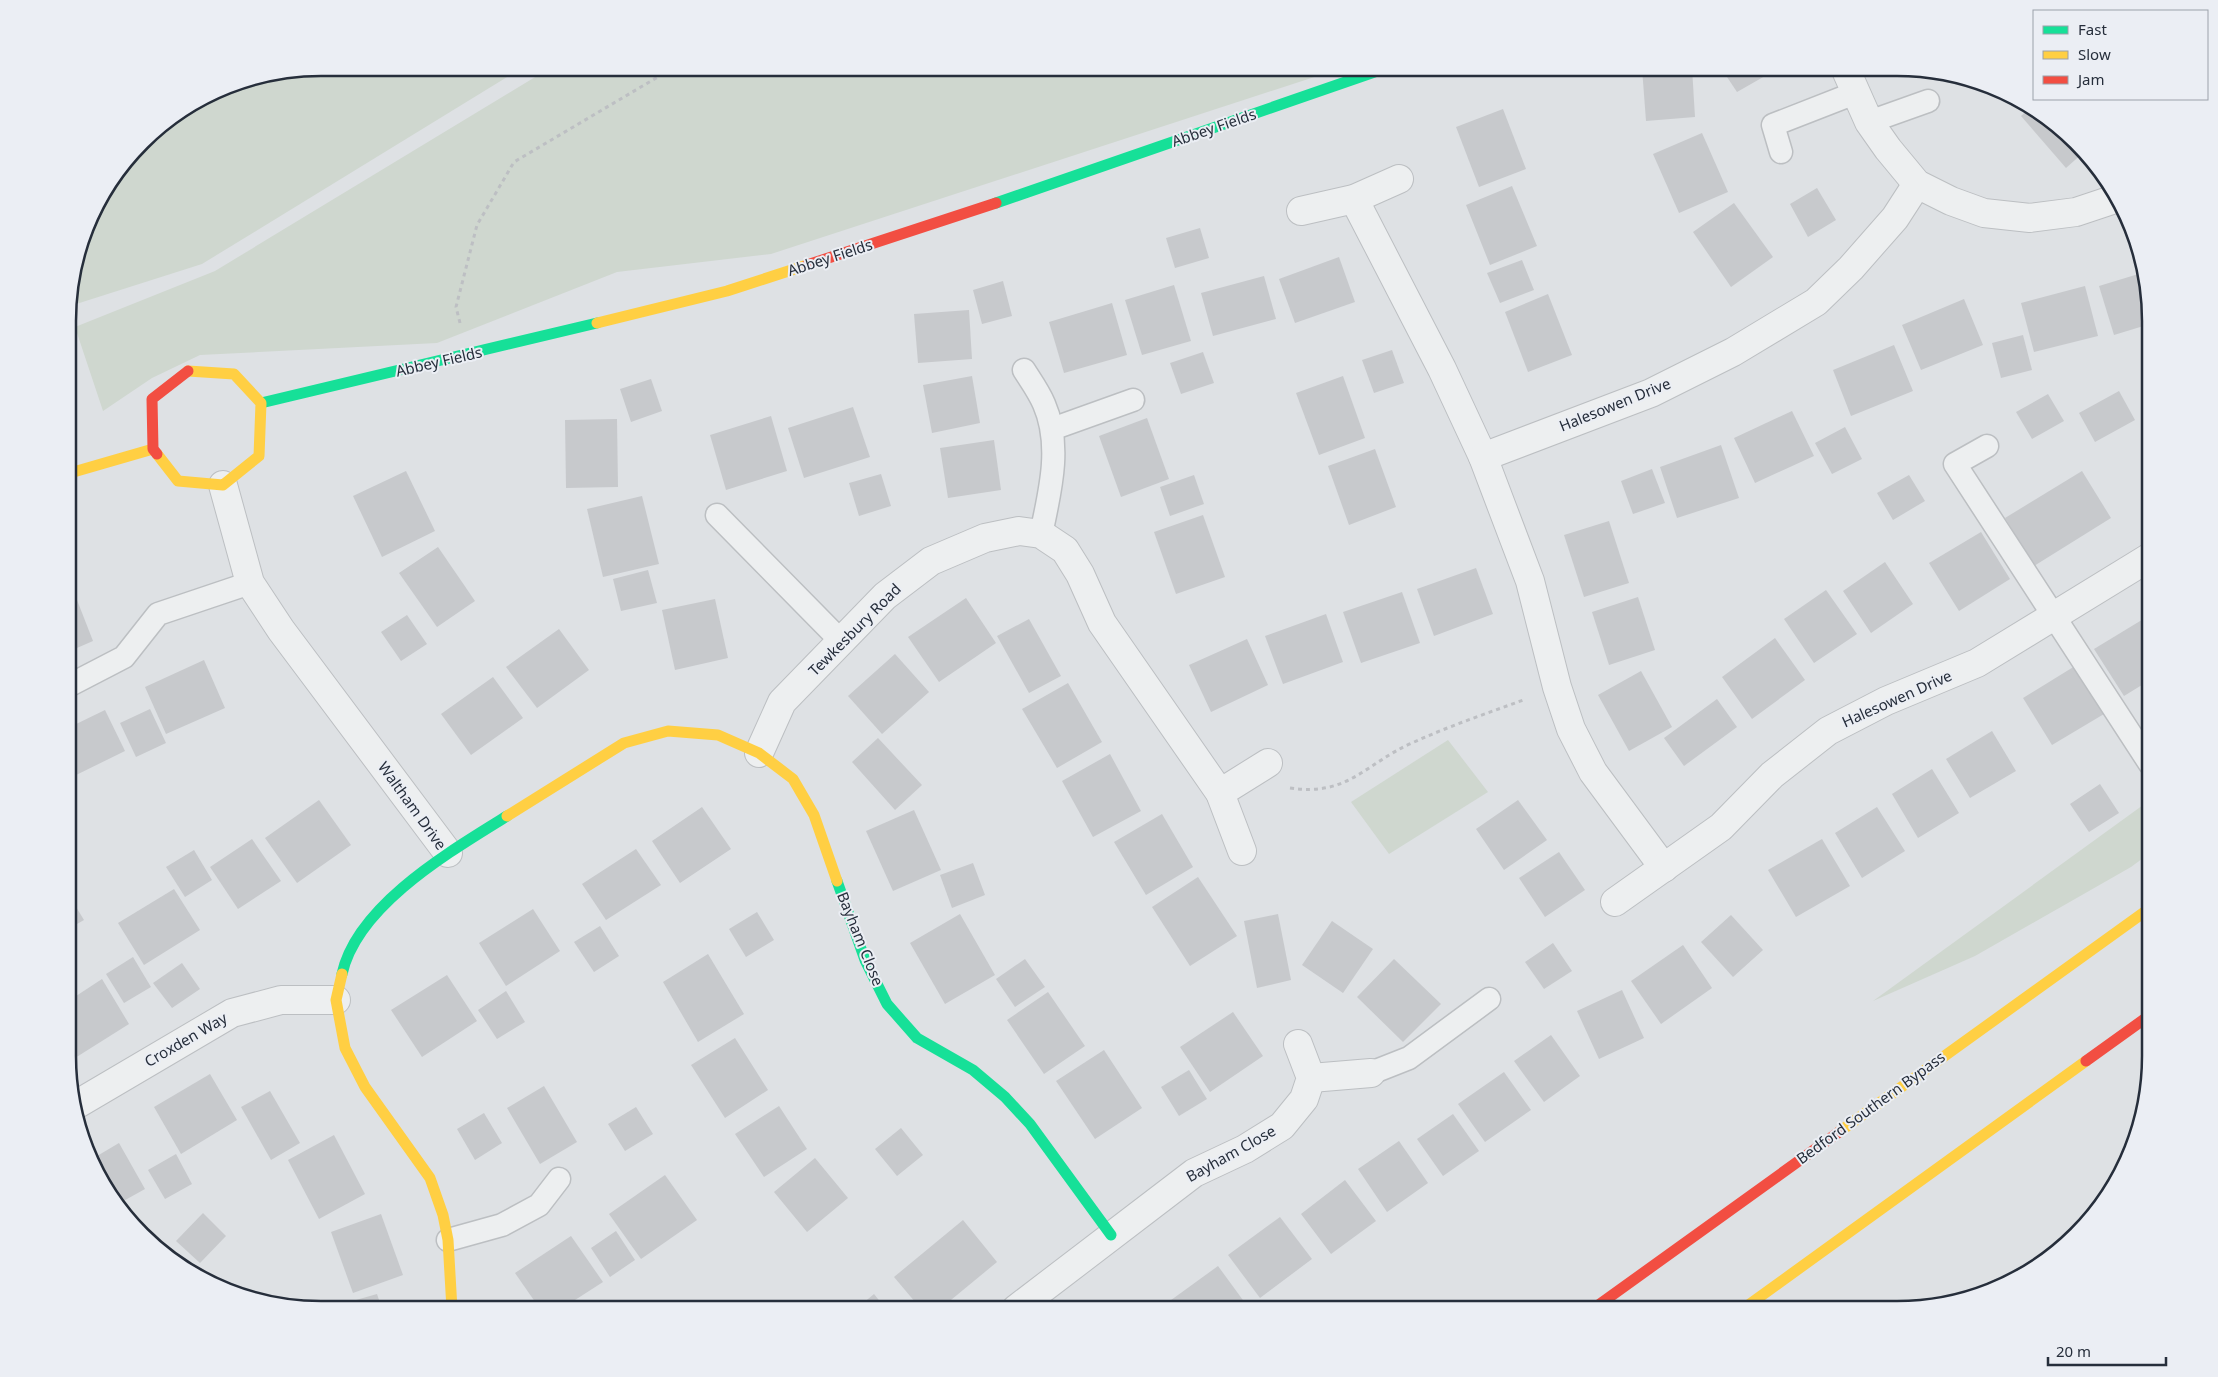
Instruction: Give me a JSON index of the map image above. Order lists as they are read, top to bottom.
{
  "streets": {
    "main road": [
      "Abbey Fields",
      "Waltham Drive",
      "Bayham Close",
      "Bedford Southern Bypass"
    ],
    "street": ["Halesowen Drive", "Tewkesbury Road", "Croxden Way"]
  },
  "crossings": [
    ["Abbey Fields", "Waltham Drive"],
    ["Tewkesbury Road", "Bayham Close"],
    ["Waltham Drive", "Croxden Way"]
  ],
  "legend": ["Fast", "Slow", "Jam"],
  "scale_bar": "20 m"
}
